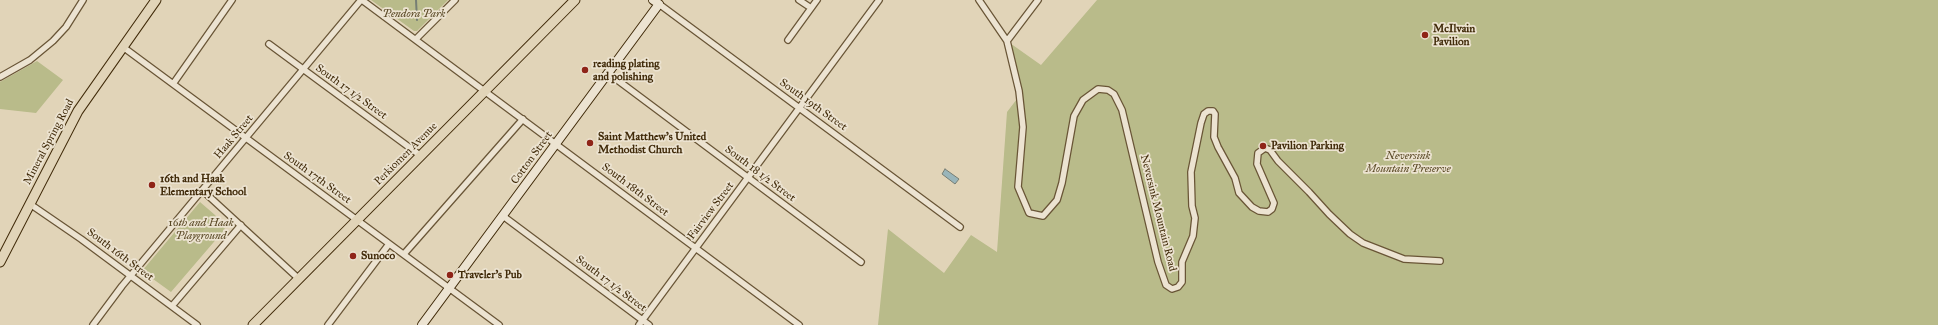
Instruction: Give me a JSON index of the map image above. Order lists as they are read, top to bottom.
{
  "streets": {
    "main road": ["Mineral Spring Road", "Perkiomen Avenue"],
    "street": [
      "South 17 1/2 Street",
      "South 19th Street",
      "Haak Street",
      "Cotton Street",
      "South 18 1/2 Street",
      "South 17th Street",
      "South 18th Street",
      "Fairview Street",
      "Neversink Mountain Road",
      "South 16th Street"
    ]
  },
  "crossings": [
    ["South 17 1/2 Street", "Haak Street"],
    ["South 17 1/2 Street", "Perkiomen Avenue"],
    ["South 17 1/2 Street", "Cotton Street"],
    ["South 17 1/2 Street", "Fairview Street"],
    ["South 19th Street", "Cotton Street"],
    ["South 19th Street", "Fairview Street"],
    ["Haak Street", "South 17th Street"],
    ["Haak Street", "South 18th Street"],
    ["Haak Street", "South 16th Street"],
    ["Mineral Spring Road", "South 17th Street"],
    ["Mineral Spring Road", "South 16th Street"],
    ["Perkiomen Avenue", "South 17th Street"],
    ["Perkiomen Avenue", "South 18th Street"],
    ["Cotton Street", "South 18 1/2 Street"],
    ["Cotton Street", "South 17th Street"],
    ["Cotton Street", "South 18th Street"],
    ["South 18 1/2 Street", "Fairview Street"],
    ["South 18th Street", "Fairview Street"]
  ],
  "parks": ["Pendora Park", "Neversink Mountain Preserve", "16th and Haak Playground"],
  "places": [
    "McIlvain Pavilion",
    "reading plating and polishing",
    "Saint Matthew's United Methodist Church",
    "Pavilion Parking",
    "16th and Haak Elementary School",
    "Sunoco",
    "Traveler's Pub"
  ]
}
